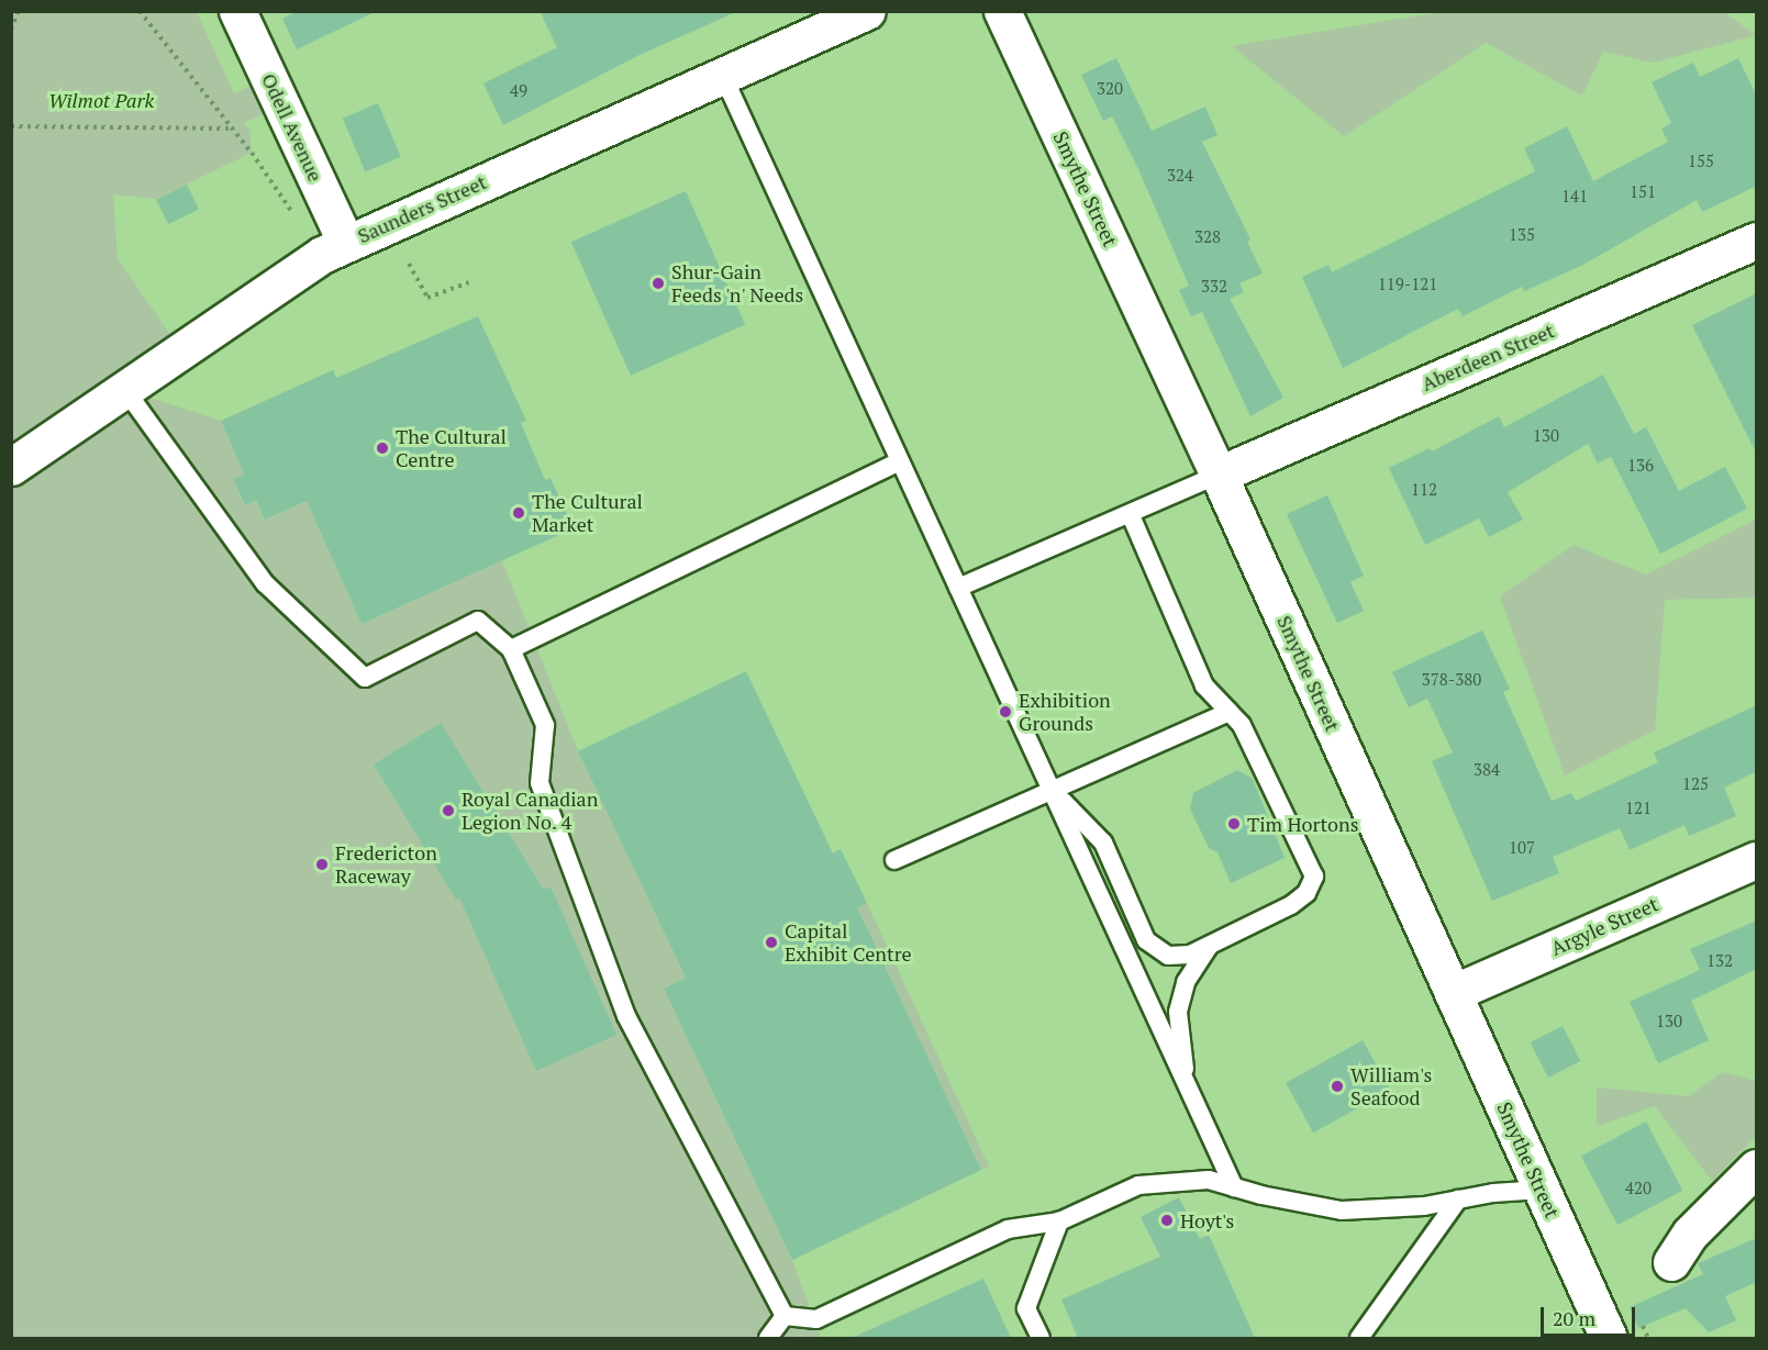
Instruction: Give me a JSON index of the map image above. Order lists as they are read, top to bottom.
{
  "streets": {
    "street": [
      "Odell Avenue",
      "Smythe Street",
      "Saunders Street",
      "Aberdeen Street",
      "Argyle Street"
    ]
  },
  "crossings": [
    ["Odell Avenue", "Saunders Street"],
    ["Smythe Street", "Aberdeen Street"],
    ["Smythe Street", "Argyle Street"]
  ],
  "parks": ["Wilmot Park"],
  "places": [
    "Shur-Gain Feeds 'n' Needs",
    "The Cultural Centre",
    "The Cultural Market",
    "Exhibition Grounds",
    "Royal Canadian Legion No. 4",
    "Tim Hortons",
    "Fredericton Raceway",
    "Capital Exhibit Centre",
    "William's Seafood",
    "Hoyt's"
  ],
  "house_numbers": [
    "320",
    "49",
    "155",
    "324",
    "151",
    "141",
    "135",
    "328",
    "119-121",
    "332",
    "130",
    "136",
    "112",
    "378-380",
    "384",
    "125",
    "121",
    "107",
    "132",
    "130",
    "420"
  ],
  "scale_bar": "20 m"
}
